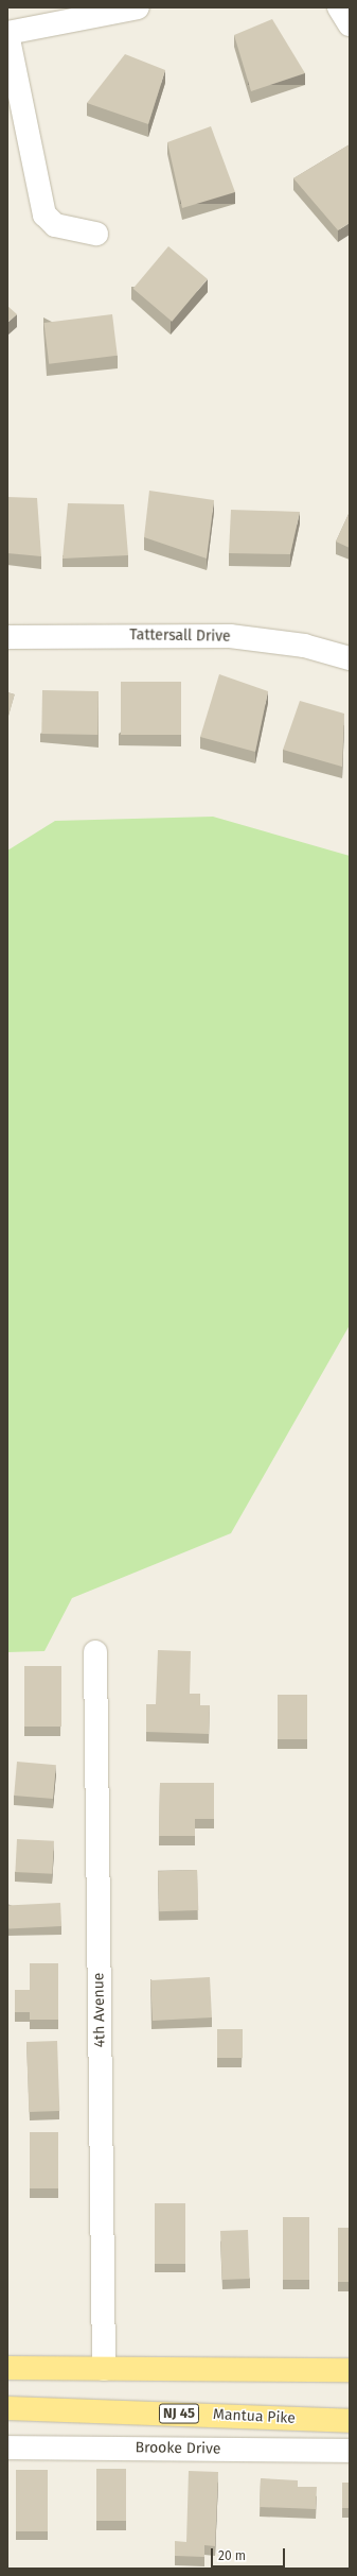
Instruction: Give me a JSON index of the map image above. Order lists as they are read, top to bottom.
{
  "streets": {
    "main road": ["NJ 45", "Mantua Pike"],
    "street": ["Tattersall Drive", "4th Avenue", "Brooke Drive"]
  },
  "scale_bar": "20 m"
}
